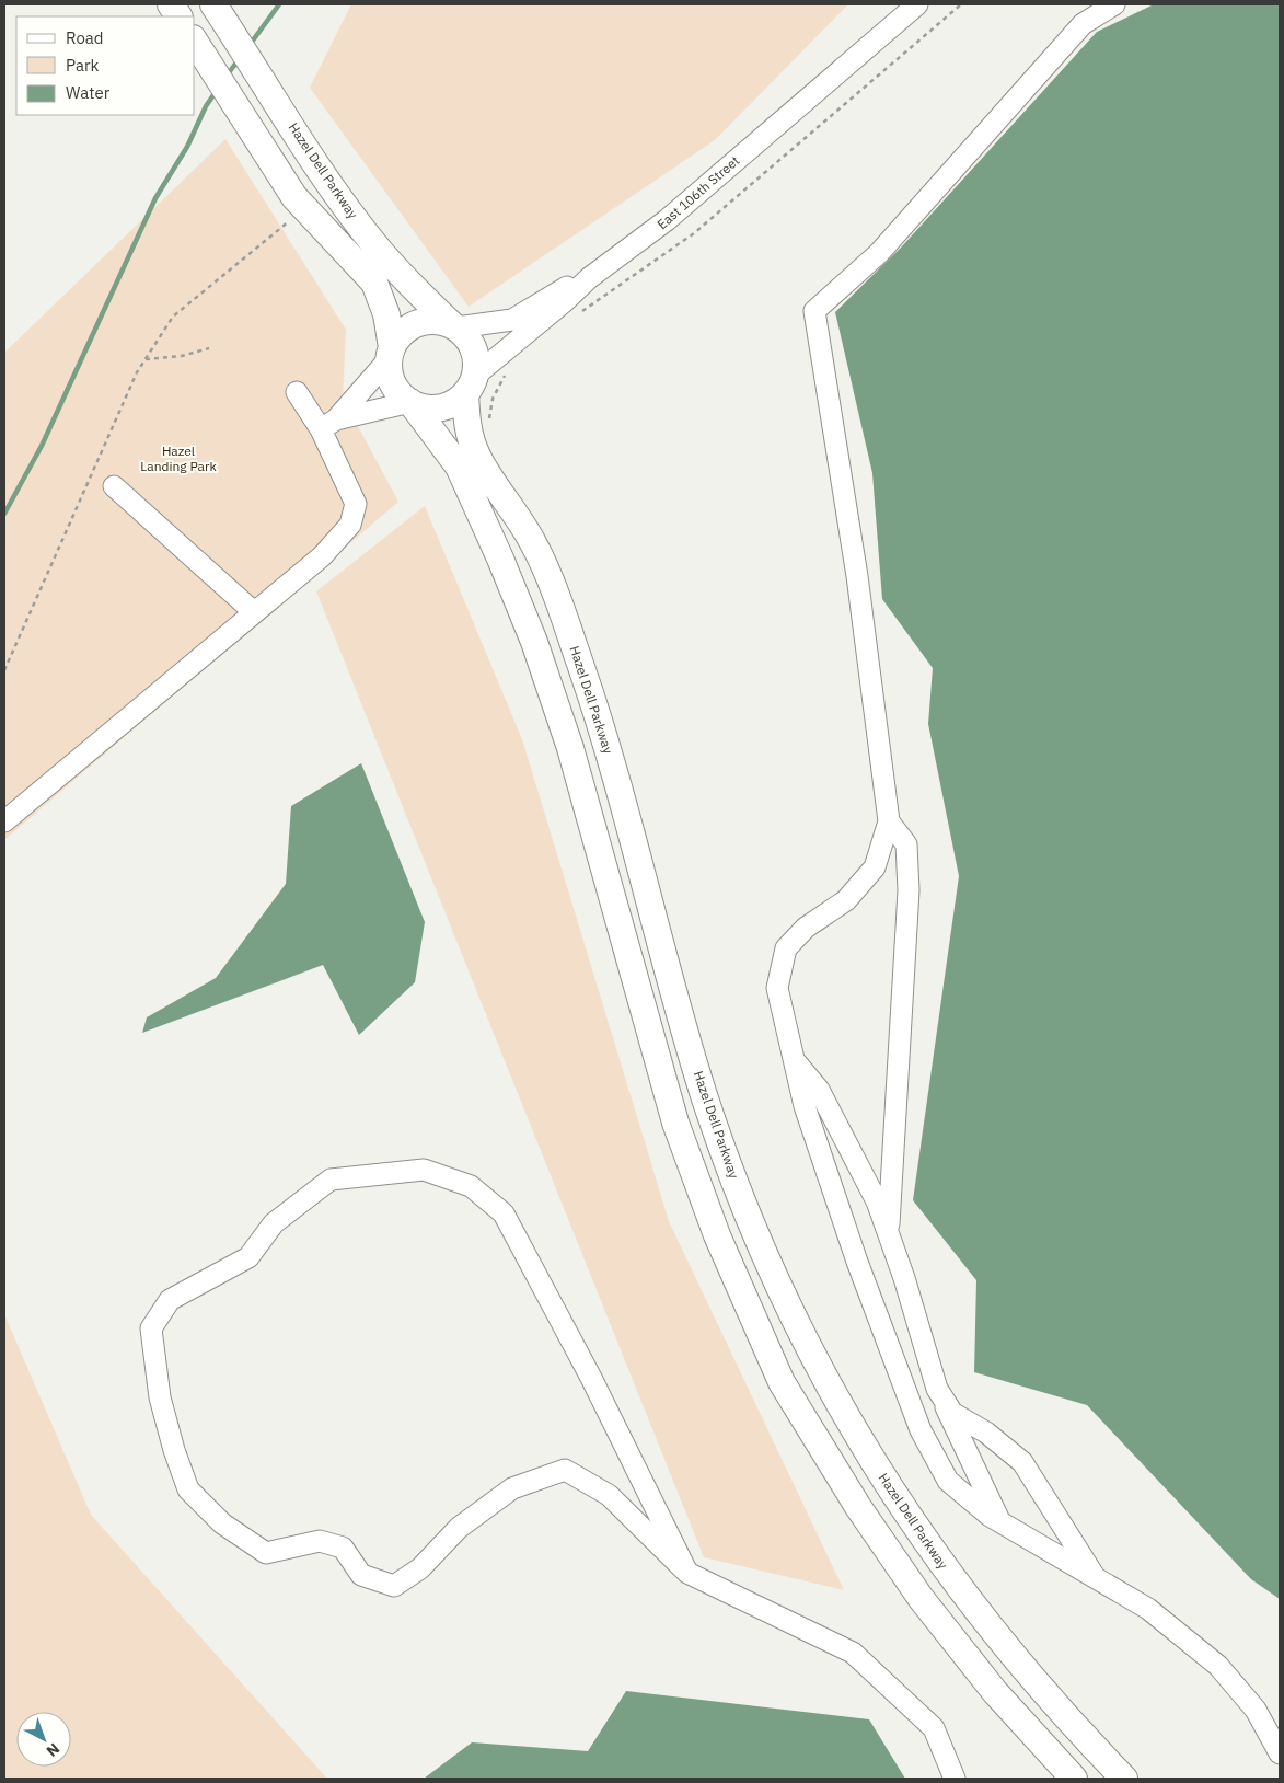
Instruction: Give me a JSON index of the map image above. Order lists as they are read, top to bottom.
{
  "streets": {
    "main road": ["Hazel Dell Parkway"],
    "street": ["East 106th Street"]
  },
  "crossings": [
    ["Hazel Dell Parkway", "East 106th Street"]
  ],
  "parks": ["Hazel Landing Park"],
  "legend": ["Road", "Park", "Water"],
  "north": "bottom right"
}
